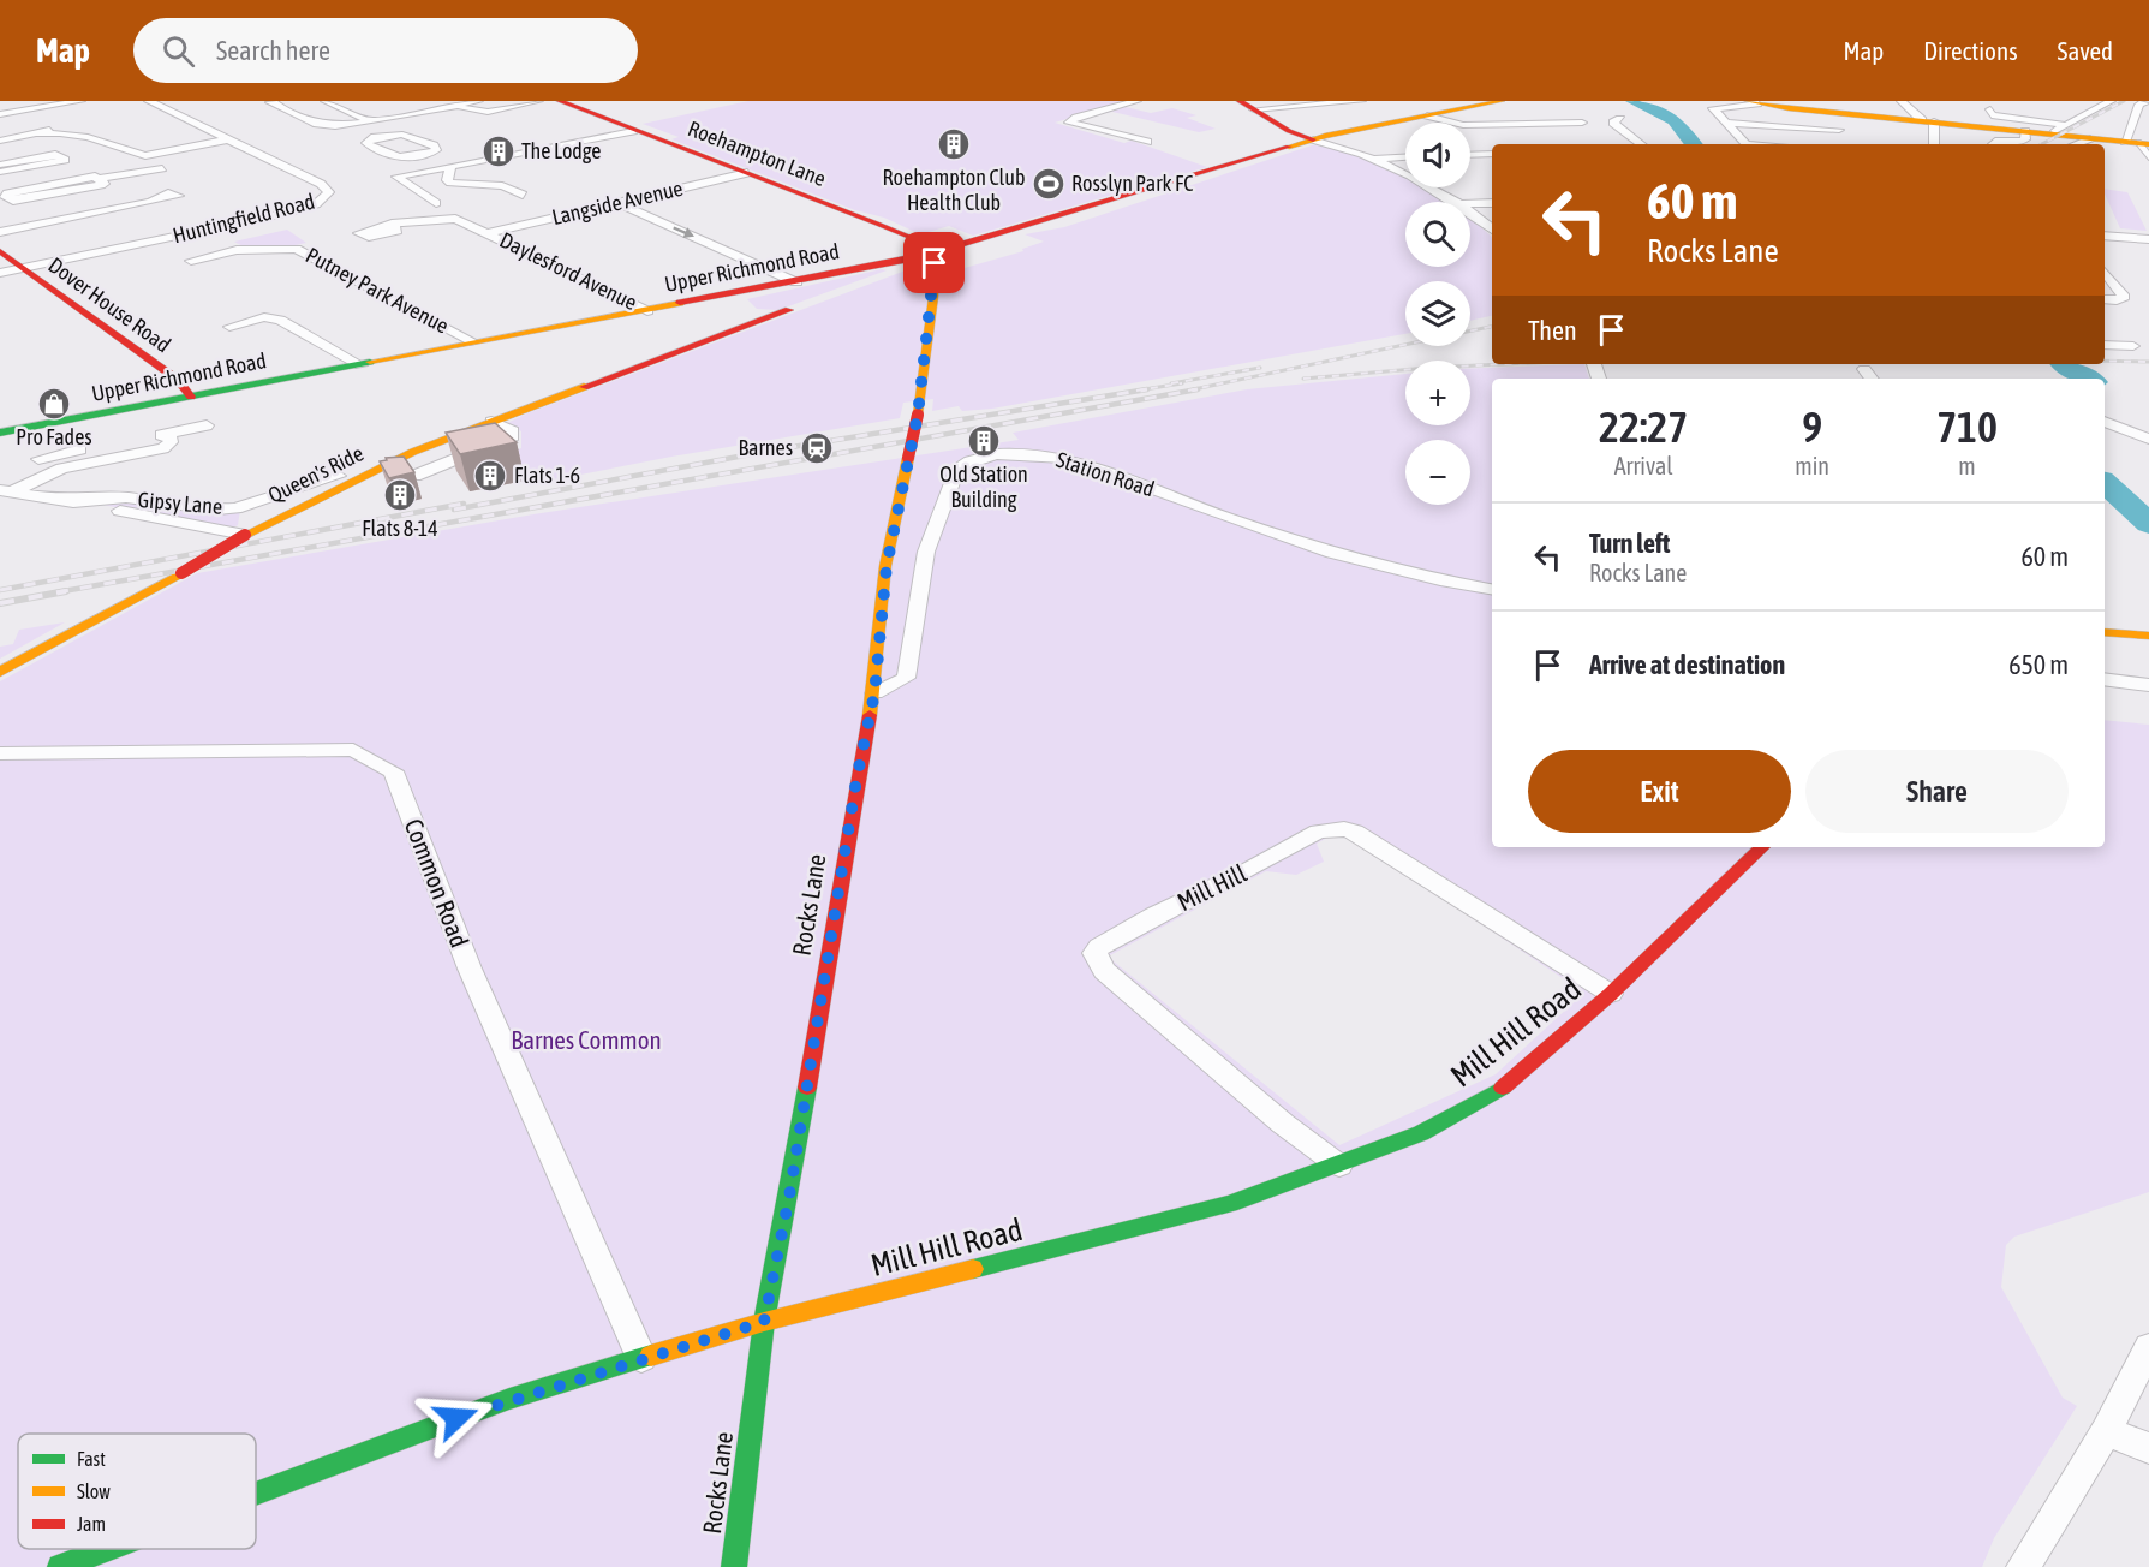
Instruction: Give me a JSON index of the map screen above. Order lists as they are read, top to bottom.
{
  "streets": {
    "main road": [
      "Roehampton Lane",
      "Upper Richmond Road",
      "Dover House Road",
      "Queen's Ride",
      "Rocks Lane",
      "Mill Hill Road"
    ],
    "street": [
      "Langside Avenue",
      "Huntingfield Road",
      "Daylesford Avenue",
      "Putney Park Avenue",
      "Station Road",
      "Gipsy Lane",
      "Common Road",
      "Mill Hill"
    ]
  },
  "crossings": [
    ["Roehampton Lane", "Langside Avenue"],
    ["Roehampton Lane", "Upper Richmond Road"],
    ["Roehampton Lane", "Rocks Lane"],
    ["Langside Avenue", "Daylesford Avenue"],
    ["Huntingfield Road", "Dover House Road"],
    ["Upper Richmond Road", "Daylesford Avenue"],
    ["Upper Richmond Road", "Putney Park Avenue"],
    ["Upper Richmond Road", "Dover House Road"],
    ["Upper Richmond Road", "Queen's Ride"],
    ["Upper Richmond Road", "Rocks Lane"],
    ["Queen's Ride", "Gipsy Lane"],
    ["Station Road", "Rocks Lane"],
    ["Common Road", "Mill Hill Road"],
    ["Mill Hill", "Mill Hill Road"],
    ["Rocks Lane", "Mill Hill Road"]
  ],
  "parks": ["Barnes Common"],
  "places": {
    "building": [
      "Roehampton Club Health Club",
      "The Lodge",
      "Old Station Building",
      "Flats 1-6",
      "Flats 8-14"
    ],
    "sports": ["Rosslyn Park FC"],
    "shop": ["Pro Fades"],
    "station": ["Barnes"]
  },
  "legend": ["Fast", "Slow", "Jam"],
  "page": {
    "header": "Map",
    "search": "Search here",
    "nav": ["Map", "Directions", "Saved"],
    "map_buttons": ["+", "−"],
    "turn": ["60 m", "Rocks Lane"],
    "then": "Then",
    "eta": [
      "22:27",
      "Arrival",
      "9",
      "min",
      "710",
      "m"
    ],
    "list": [
      {
        "name": "Turn left",
        "note": "Rocks Lane",
        "value": "60 m"
      },
      {
        "name": "Arrive at destination",
        "value": "650 m"
      }
    ],
    "buttons": ["Exit", "Share"]
  }
}
